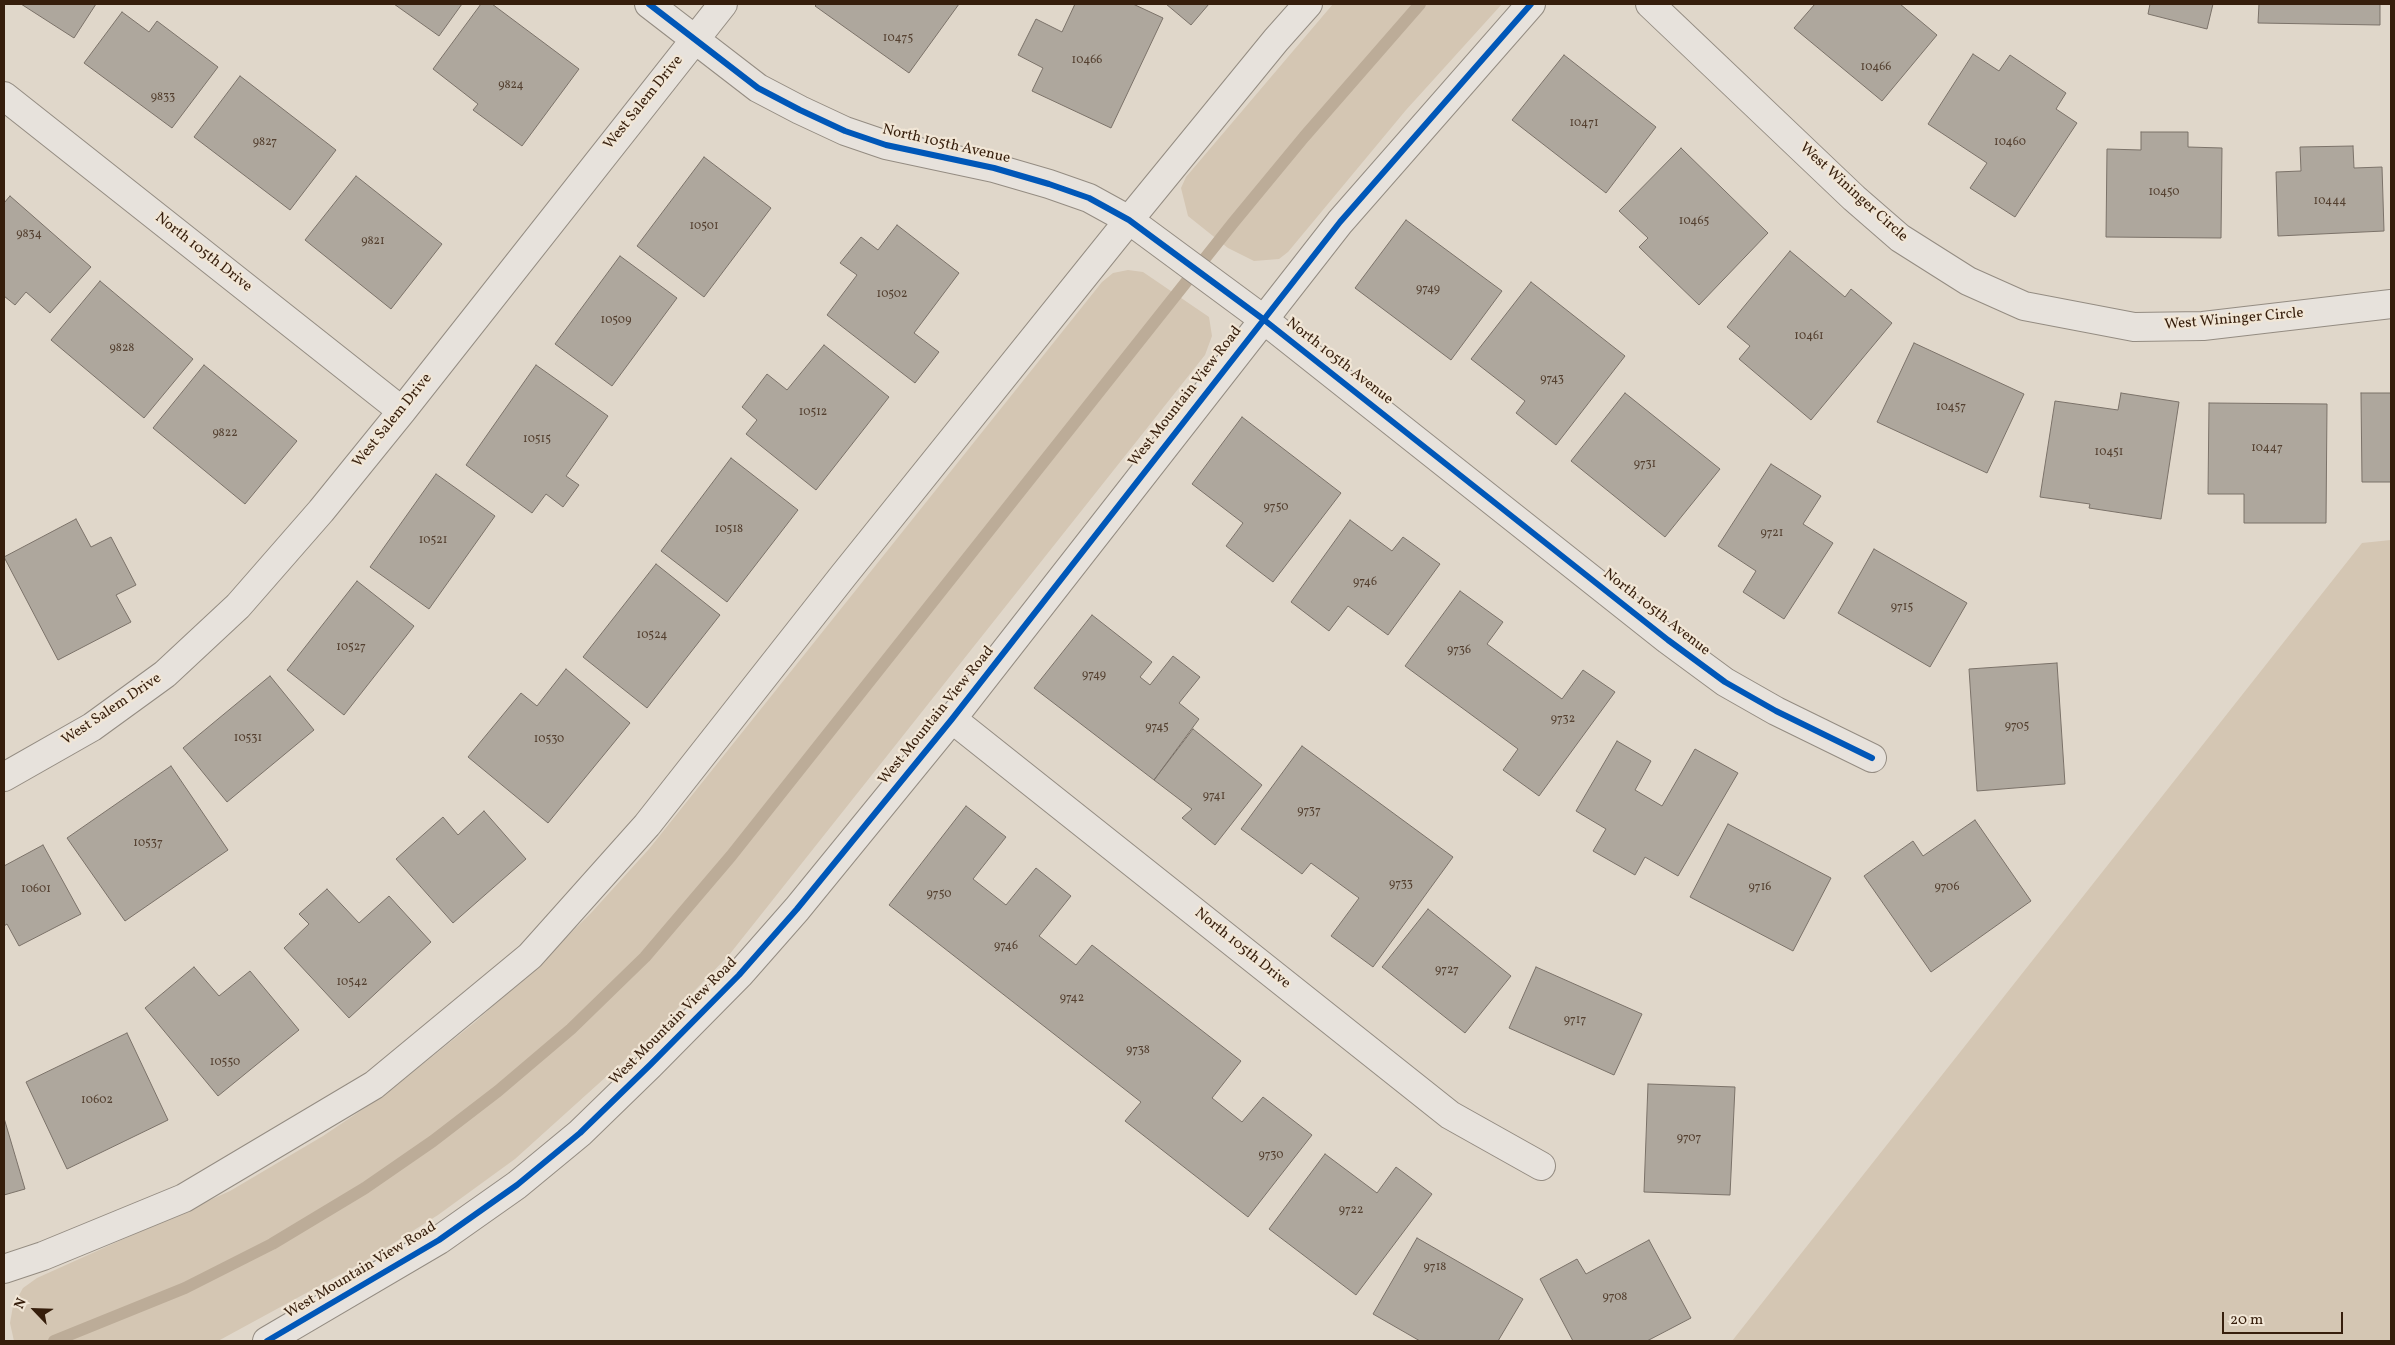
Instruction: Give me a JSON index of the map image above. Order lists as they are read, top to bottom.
{
  "streets": {
    "street": [
      "West Salem Drive",
      "North 105th Avenue",
      "West Wininger Circle",
      "North 105th Drive",
      "West Mountain View Road"
    ]
  },
  "crossings": [
    ["West Salem Drive", "North 105th Avenue"],
    ["West Salem Drive", "North 105th Drive"],
    ["North 105th Avenue", "West Mountain View Road"],
    ["North 105th Drive", "West Mountain View Road"]
  ],
  "house_numbers": [
    "10475",
    "10466",
    "10466",
    "9824",
    "9833",
    "10471",
    "9827",
    "10460",
    "10450",
    "10444",
    "10465",
    "10501",
    "9834",
    "9821",
    "9749",
    "10502",
    "10509",
    "10461",
    "9828",
    "9743",
    "10457",
    "10512",
    "9822",
    "10515",
    "10447",
    "10451",
    "9731",
    "9750",
    "10518",
    "9721",
    "10521",
    "9746",
    "9715",
    "10524",
    "10527",
    "9736",
    "9749",
    "9732",
    "9705",
    "9745",
    "10531",
    "10530",
    "9741",
    "9737",
    "10537",
    "9733",
    "9716",
    "9706",
    "10601",
    "9750",
    "9746",
    "9727",
    "10542",
    "9742",
    "9717",
    "9738",
    "10550",
    "10602",
    "9707",
    "9730",
    "9722",
    "9718",
    "9708"
  ],
  "scale_bar": "20 m",
  "north": "top left"
}
